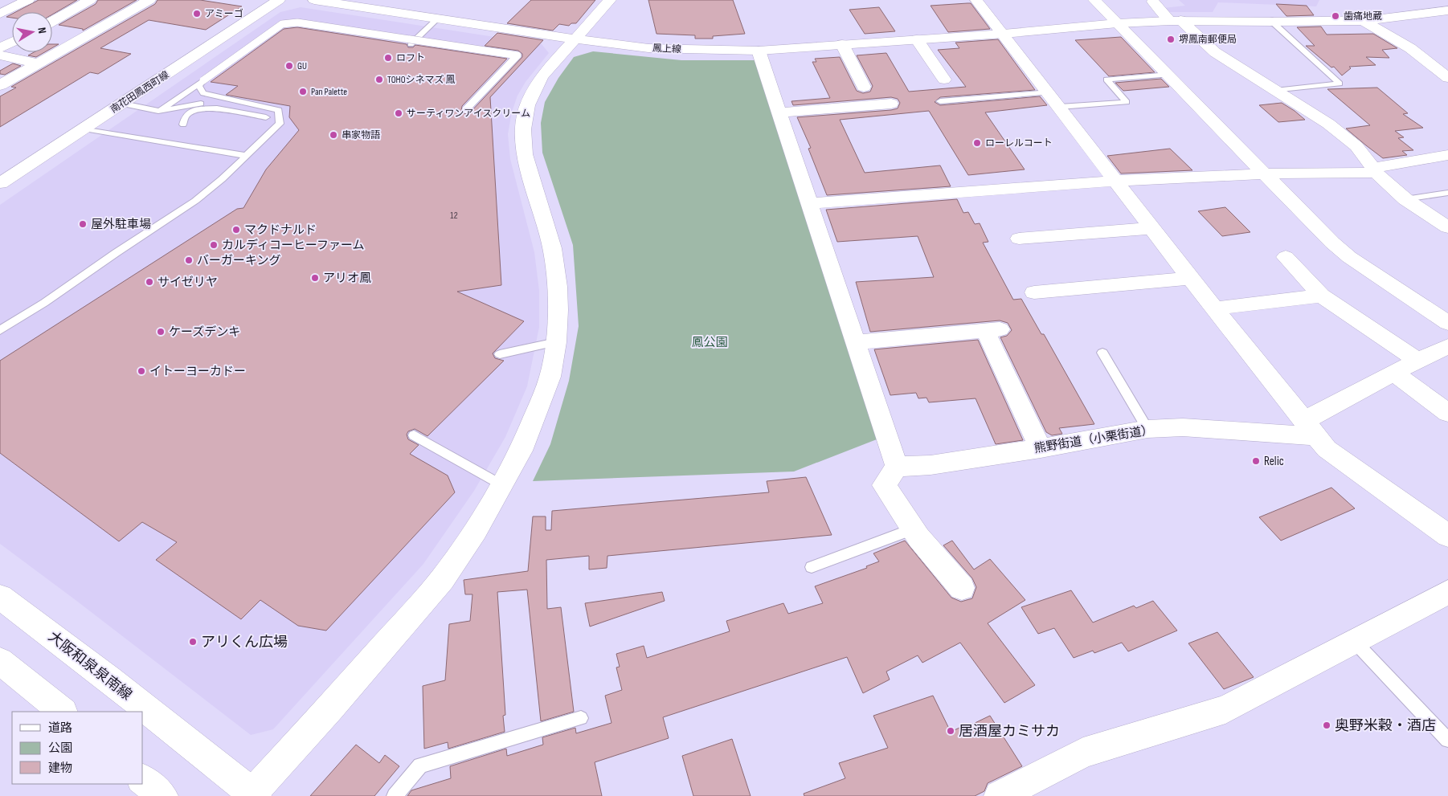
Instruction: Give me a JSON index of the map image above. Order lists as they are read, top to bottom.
{
  "streets": {
    "street": [
      "鳳上線",
      "南花田鳳西町線",
      "熊野街道（小栗街道）",
      "大阪和泉泉南線"
    ]
  },
  "parks": ["鳳公園"],
  "places": [
    "アミーゴ",
    "歯痛地蔵",
    "堺鳳南郵便局",
    "ロフト",
    "GU",
    "TOHOシネマズ 鳳",
    "Pan Palette",
    "サーティワンアイスクリーム",
    "串家物語",
    "ローレルコート",
    "屋外駐車場",
    "マクドナルド",
    "カルディコーヒーファーム",
    "バーガーキング",
    "アリオ鳳",
    "サイゼリヤ",
    "ケーズデンキ",
    "イトーヨーカドー",
    "Relic",
    "アリくん広場",
    "奥野米穀・酒店",
    "居酒屋カミサカ"
  ],
  "house_numbers": ["12"],
  "legend": ["道路", "公園", "建物"],
  "north": "right"
}
